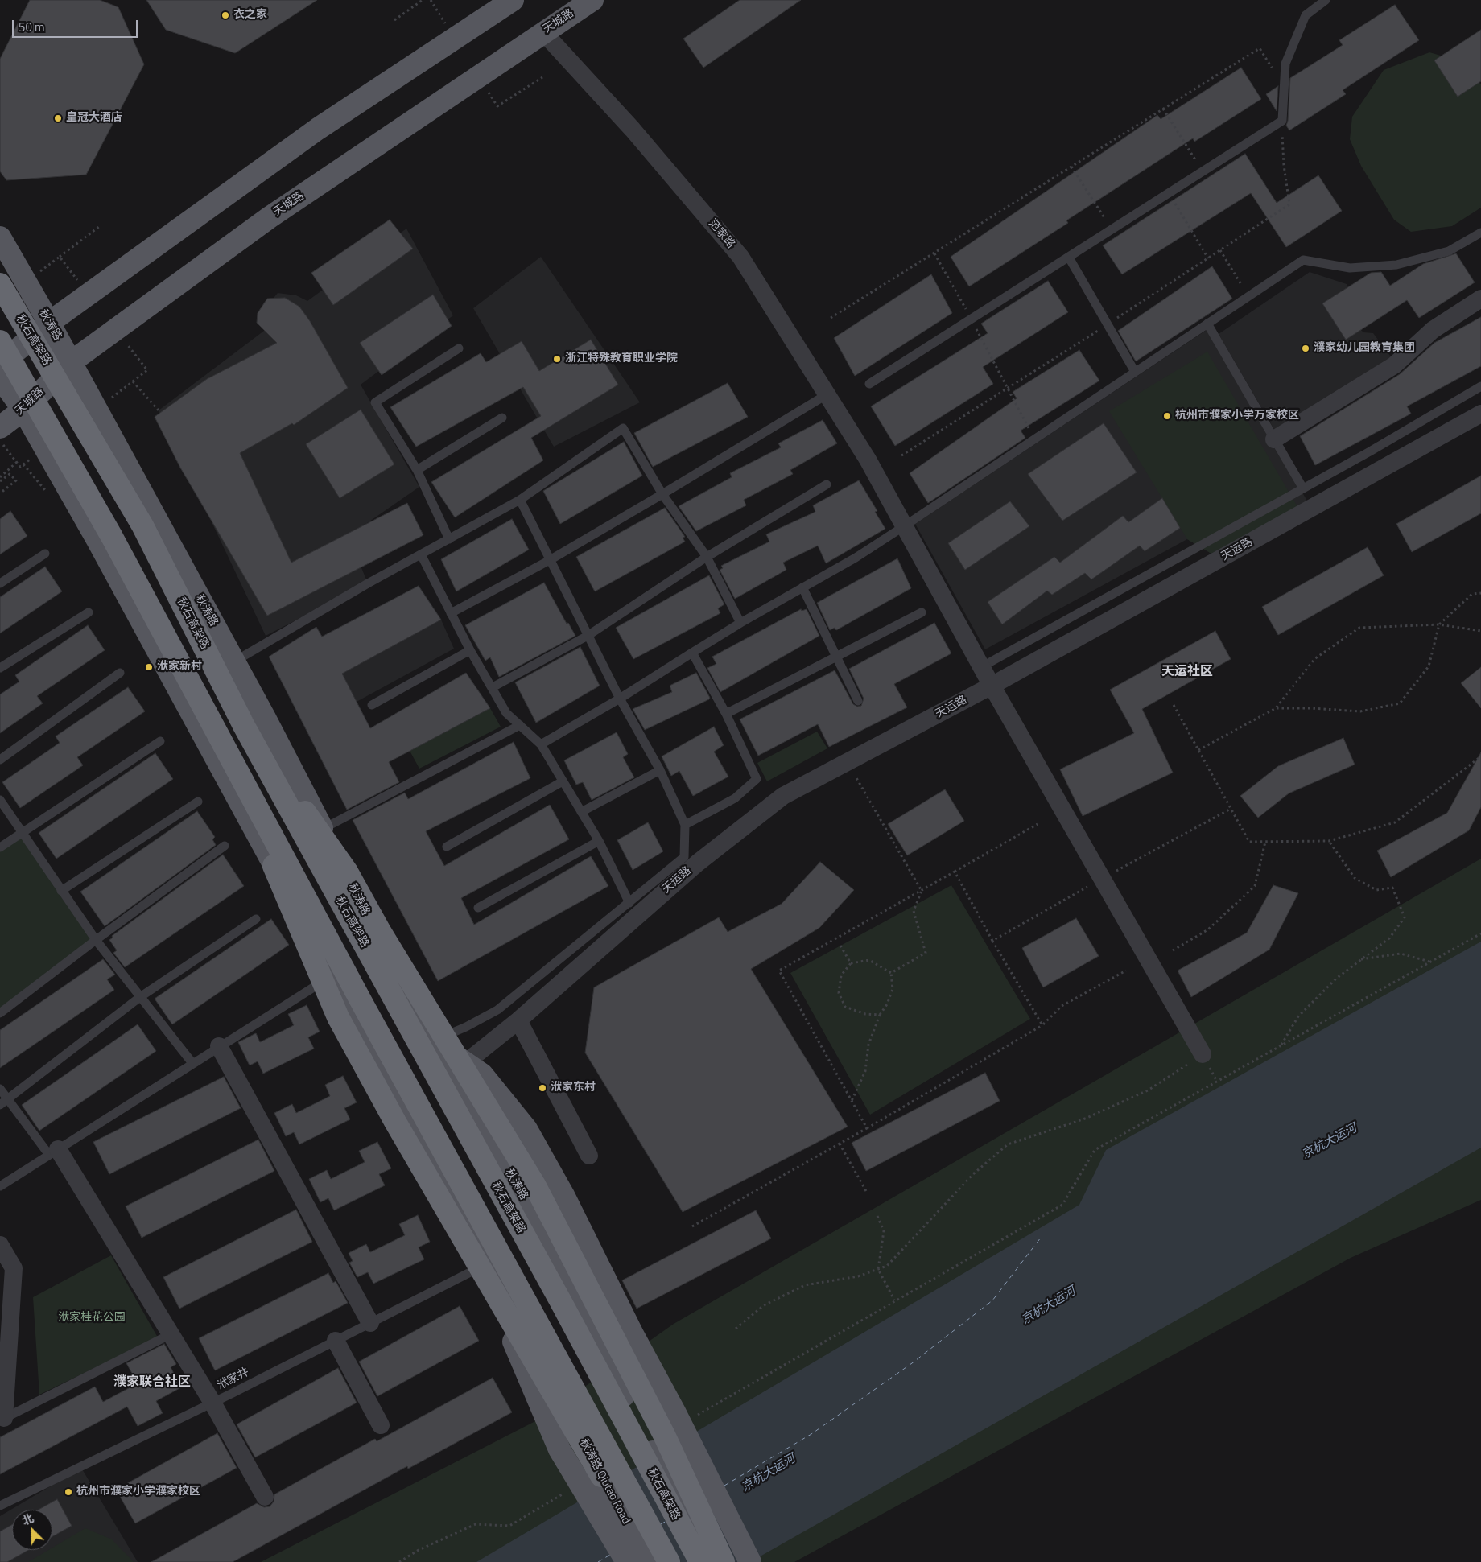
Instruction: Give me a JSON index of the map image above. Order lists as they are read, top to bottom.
{
  "streets": {
    "highway": ["秋石高架路"],
    "main road": ["天城路", "秋涛路", "秋涛路 Qiutao Road"],
    "street": ["范家路", "天运路"],
    "lane": ["洑家井"]
  },
  "crossings": [
    ["天城路", "范家路"],
    ["天城路", "秋涛路"],
    ["范家路", "天运路"]
  ],
  "districts": ["天运社区", "濮家联合社区"],
  "water": ["京杭大运河"],
  "parks": ["洑家桂花公园"],
  "places": [
    "衣之家",
    "皇冠大酒店",
    "濮家幼儿园教育集团",
    "浙江特殊教育职业学院",
    "杭州市濮家小学万家校区",
    "洑家新村",
    "洑家东村",
    "杭州市濮家小学濮家校区"
  ],
  "scale_bar": "50 m",
  "north": "top left"
}
